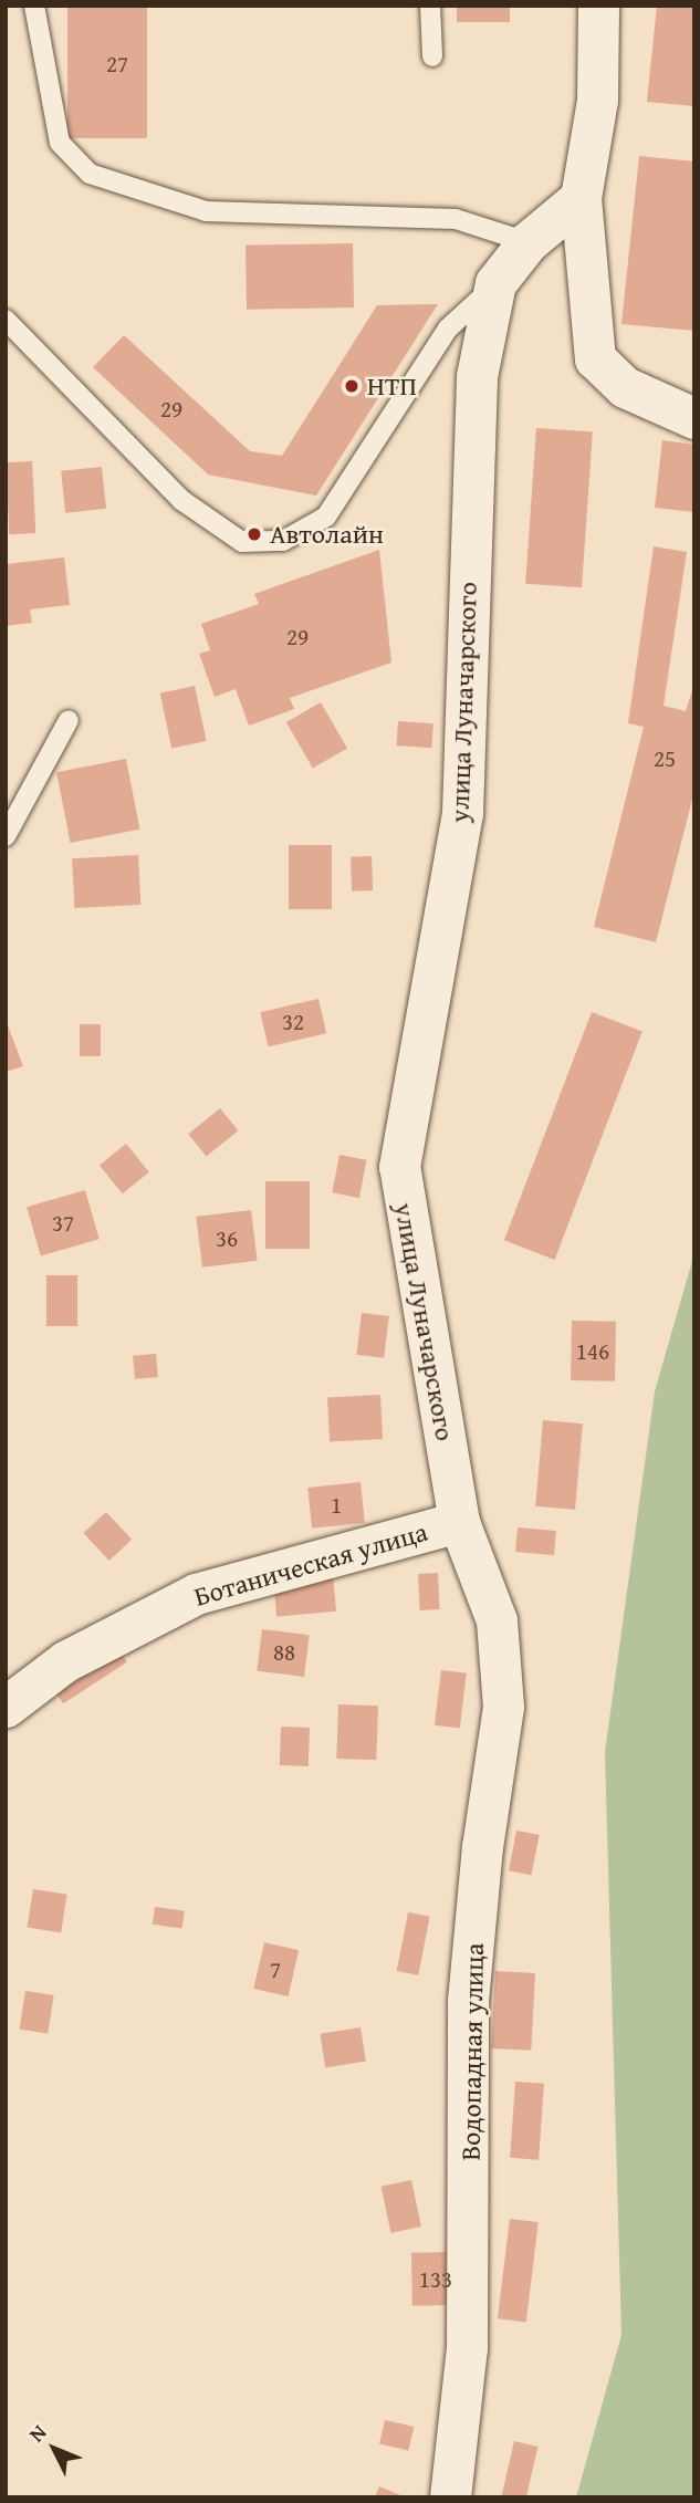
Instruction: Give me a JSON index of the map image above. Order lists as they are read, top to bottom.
{
  "streets": {
    "street": ["улица Луначарского", "Ботаническая улица", "Водопадная улица"]
  },
  "crossings": [
    ["улица Луначарского", "Ботаническая улица"],
    ["улица Луначарского", "Водопадная улица"],
    ["Ботаническая улица", "Водопадная улица"]
  ],
  "places": ["НТП", "Автолайн"],
  "house_numbers": [
    "27",
    "29",
    "29",
    "25",
    "32",
    "37",
    "36",
    "146",
    "1",
    "88",
    "7",
    "133"
  ],
  "north": "top left"
}
